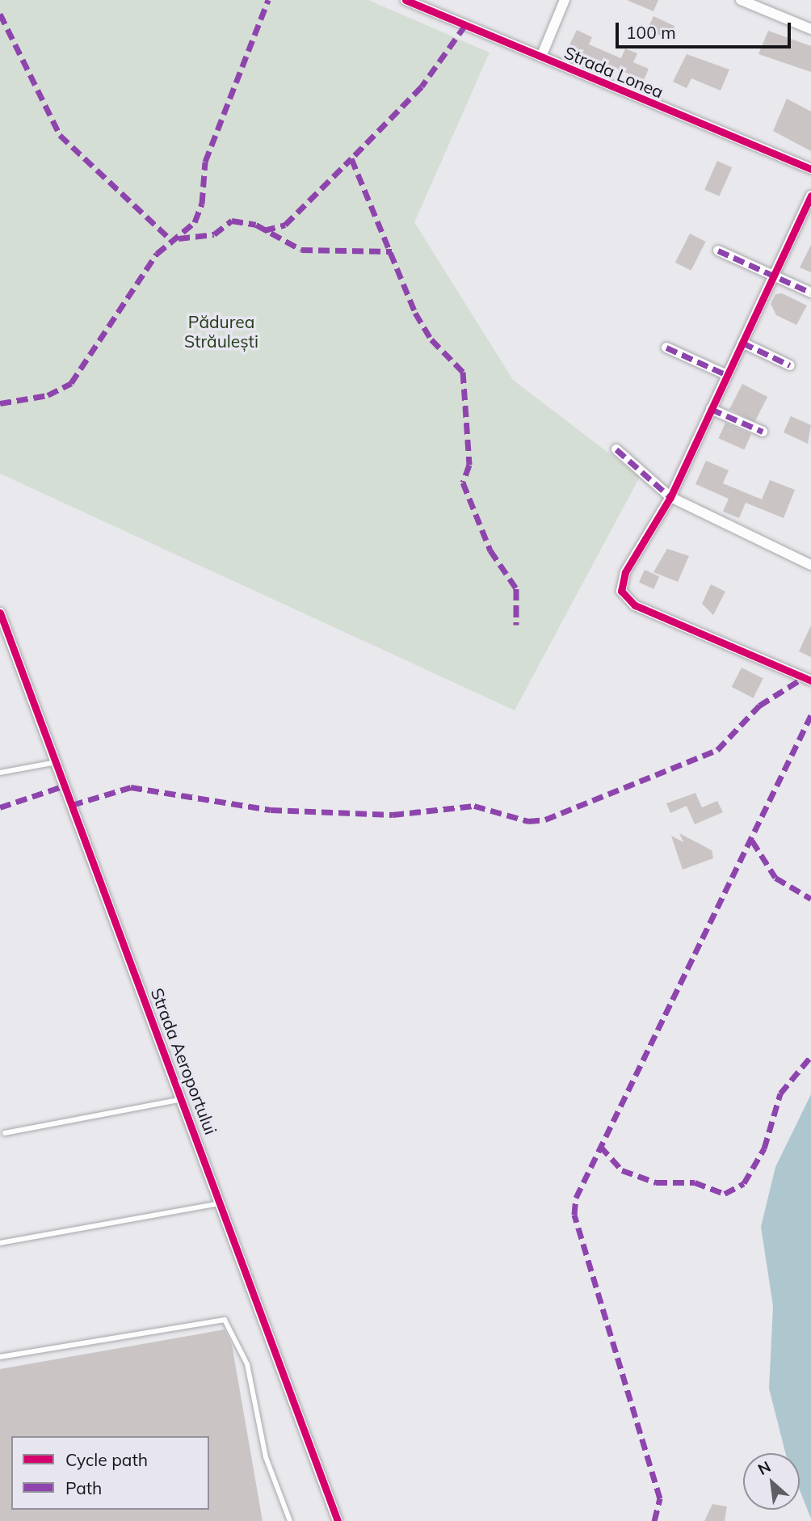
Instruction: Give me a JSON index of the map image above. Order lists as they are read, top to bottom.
{
  "streets": {
    "street": ["Strada Lonea", "Strada Aeroportului"]
  },
  "parks": ["Pădurea Străulești"],
  "legend": ["Cycle path", "Path"],
  "scale_bar": "100 m",
  "north": "top left"
}
